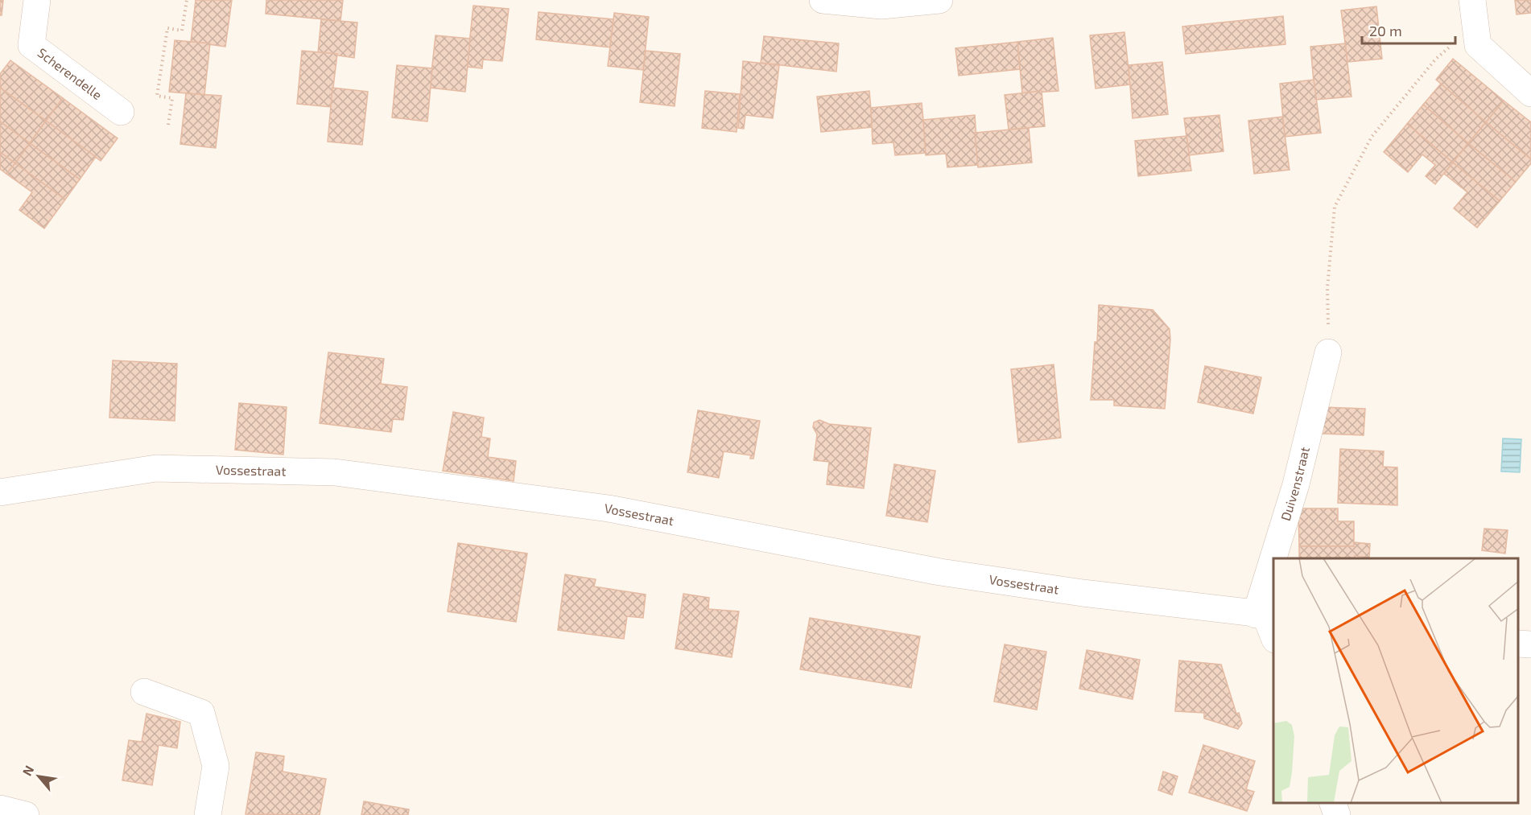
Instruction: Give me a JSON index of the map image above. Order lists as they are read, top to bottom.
{
  "streets": {
    "street": ["Scherendelle", "Vossestraat", "Duivenstraat"]
  },
  "crossings": [
    ["Vossestraat", "Duivenstraat"]
  ],
  "scale_bar": "20 m",
  "north": "top left"
}
